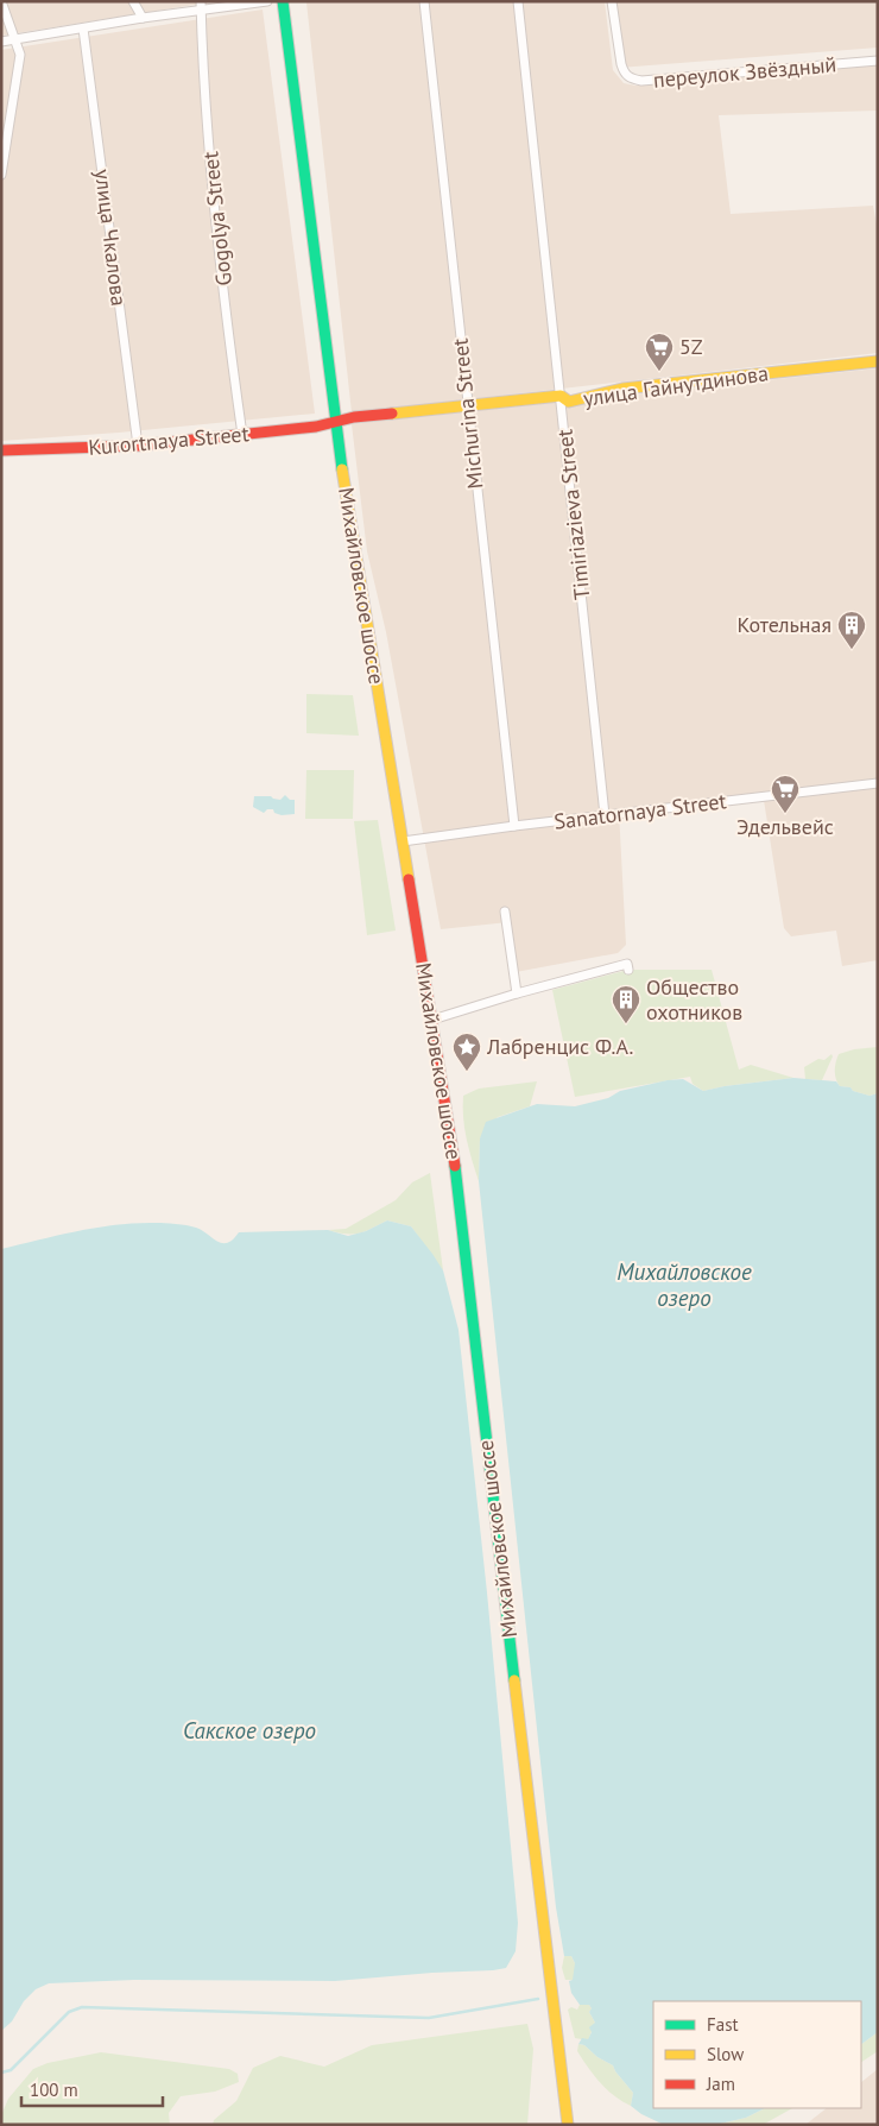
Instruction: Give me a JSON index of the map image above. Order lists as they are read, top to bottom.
{
  "streets": {
    "main road": ["улица Гайнутдинова", "Kurortnaya Street", "Михайловское шоссе"],
    "street": [
      "переулок Звёздный",
      "Gogolya Street",
      "улица Чкалова",
      "Michurina Street",
      "Timiriazieva Street",
      "Sanatornaya Street"
    ]
  },
  "crossings": [
    ["Gogolya Street", "Kurortnaya Street"],
    ["улица Чкалова", "Kurortnaya Street"],
    ["улица Гайнутдинова", "Michurina Street"],
    ["улица Гайнутдинова", "Kurortnaya Street"],
    ["улица Гайнутдинова", "Timiriazieva Street"],
    ["улица Гайнутдинова", "Михайловское шоссе"],
    ["Michurina Street", "Sanatornaya Street"],
    ["Kurortnaya Street", "Михайловское шоссе"],
    ["Timiriazieva Street", "Sanatornaya Street"],
    ["Михайловское шоссе", "Sanatornaya Street"]
  ],
  "water": ["Михайловское озеро", "Сакское озеро"],
  "places": {
    "supermarket": ["5Z", "Эдельвейс"],
    "building": ["Котельная", "Общество охотников"],
    "place": ["Лабренцис Ф.А."]
  },
  "legend": ["Fast", "Slow", "Jam"],
  "scale_bar": "100 m"
}
